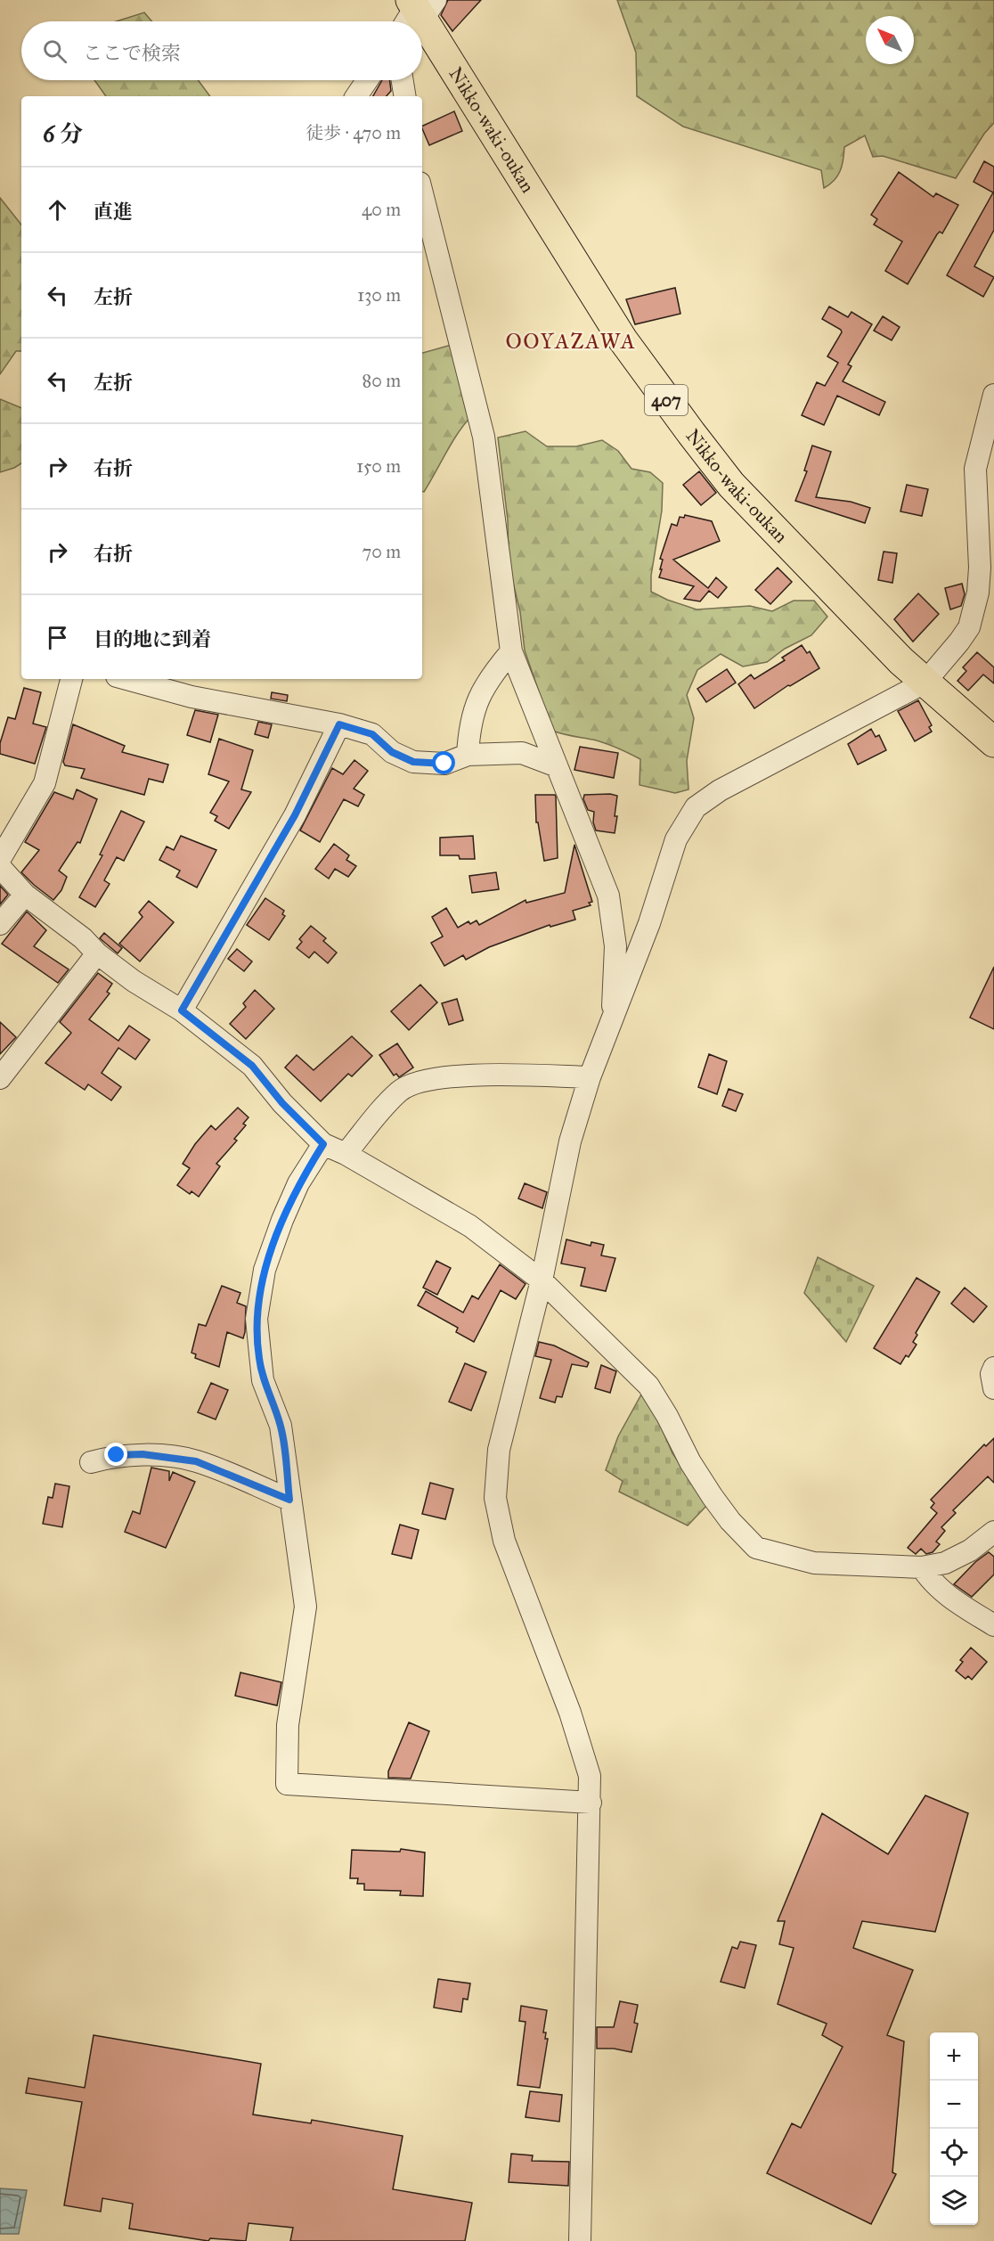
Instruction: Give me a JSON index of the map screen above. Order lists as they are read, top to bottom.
{
  "streets": {
    "highway": ["Nikko-waki-oukan", "407"]
  },
  "districts": ["OOYAZAWA"],
  "north": "top left",
  "page": {
    "search": "ここで検索",
    "heading": ["6 分", "徒歩 · 470 m"],
    "list": [
      ["直進", "40 m"],
      ["左折", "130 m"],
      ["左折", "80 m"],
      ["右折", "150 m"],
      ["右折", "70 m"],
      "目的地に到着"
    ],
    "map_buttons": ["+", "−"]
  }
}
